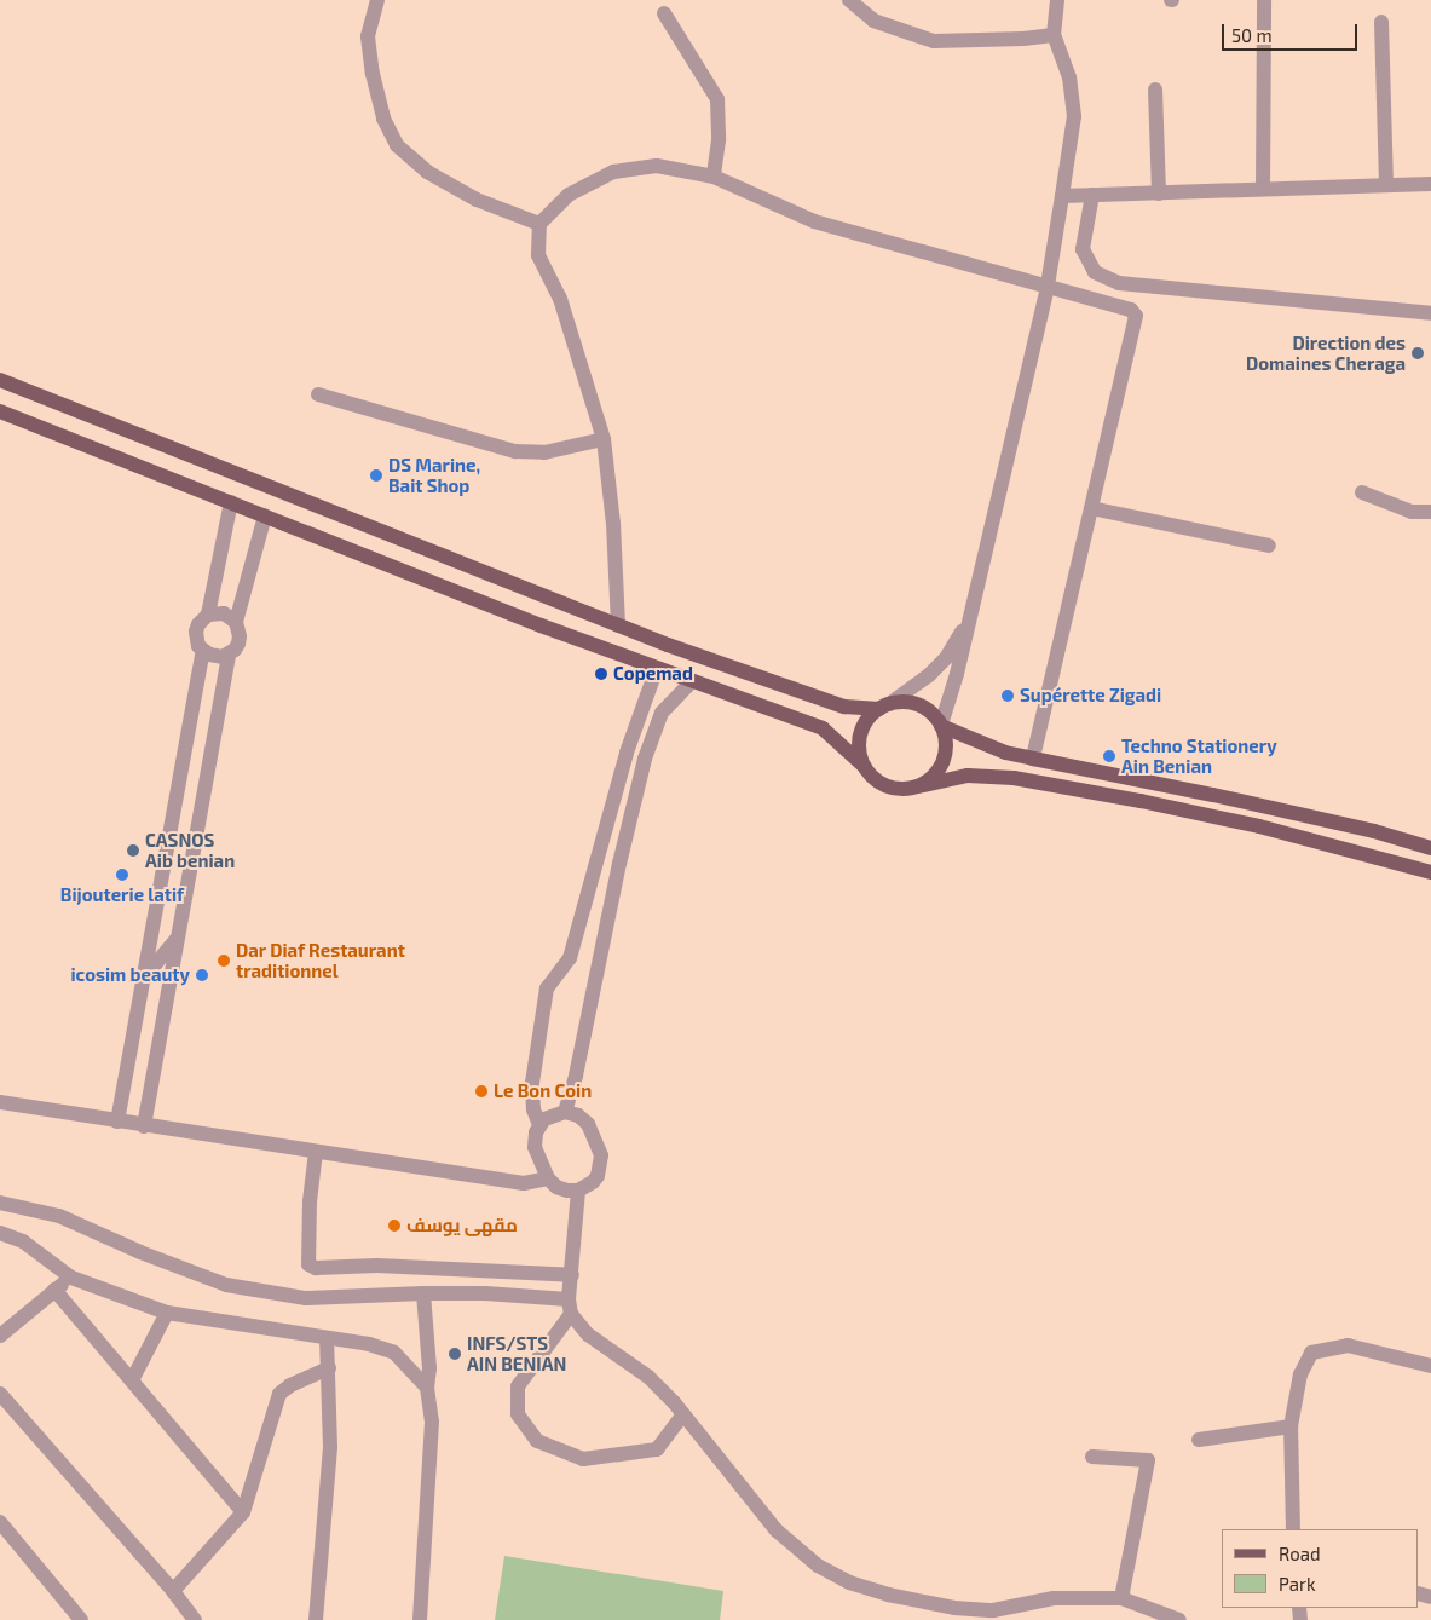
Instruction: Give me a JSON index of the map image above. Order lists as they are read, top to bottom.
{
  "places": [
    "Direction des Domaines Cheraga",
    "DS Marine, Bait Shop",
    "Copemad",
    "Supérette Zigadi",
    "Techno Stationery Ain Benian",
    "CASNOS Aib benian",
    "Bijouterie latif",
    "Dar Diaf Restaurant traditionnel",
    "icosim beauty",
    "Le Bon Coin",
    "مقهى يوسف",
    "INFS/STS AIN BENIAN"
  ],
  "legend": ["Road", "Park"],
  "scale_bar": "50 m"
}
